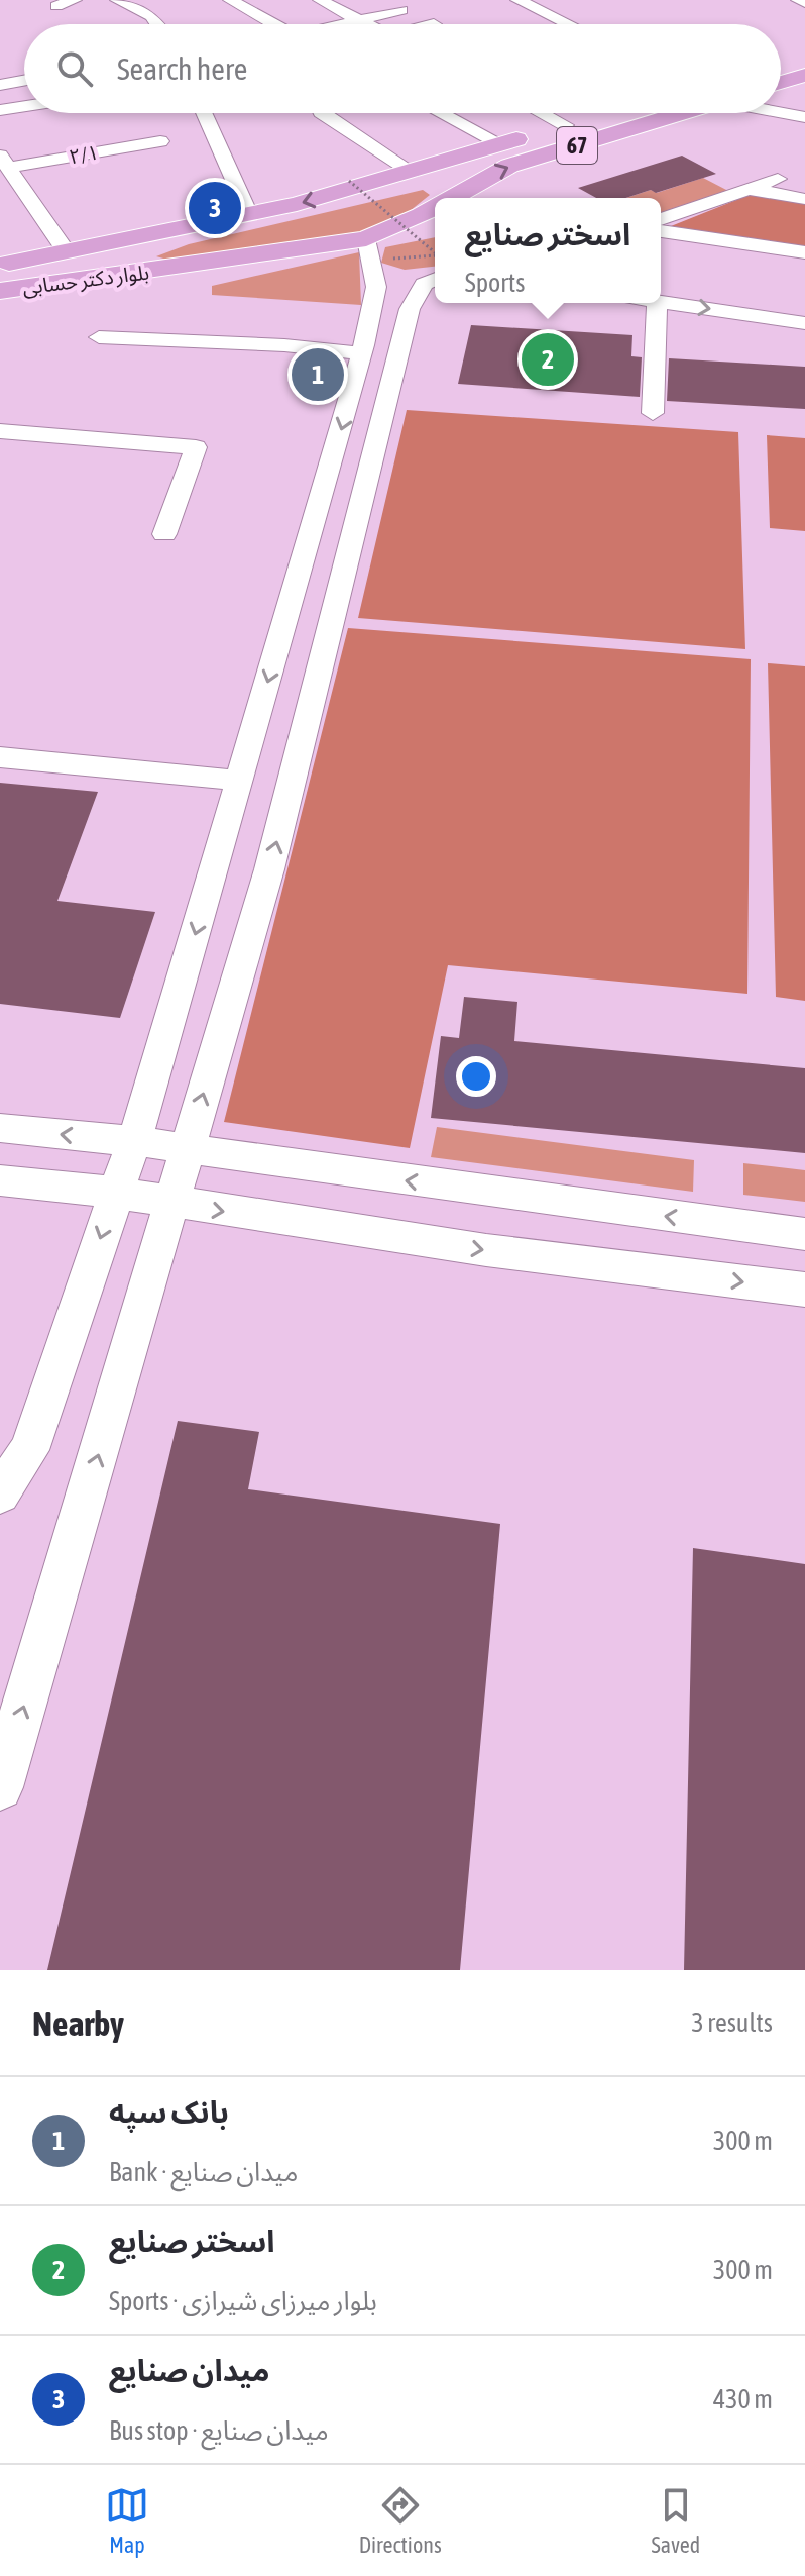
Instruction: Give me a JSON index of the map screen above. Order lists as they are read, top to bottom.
{
  "streets": {
    "main road": ["67", "بلوار دکتر حسابی"],
    "street": ["۲/۱"]
  },
  "crossings": [
    ["67", "بلوار دکتر حسابی"]
  ],
  "page": {
    "search": "Search here",
    "pins": ["3", "2", "1"],
    "popup": ["اسختر صنایع", "Sports"],
    "heading": ["Nearby", "3 results"],
    "list": [
      {
        "mark": "1",
        "name": "بانک سپه",
        "note": "Bank · میدان صنایع",
        "value": "300 m"
      },
      {
        "mark": "2",
        "name": "اسختر صنایع",
        "note": "Sports · بلوار میرزای شیرازی",
        "value": "300 m"
      },
      {
        "mark": "3",
        "name": "میدان صنایع",
        "note": "Bus stop · میدان صنایع",
        "value": "430 m"
      }
    ],
    "nav": ["Map", "Directions", "Saved"]
  }
}
